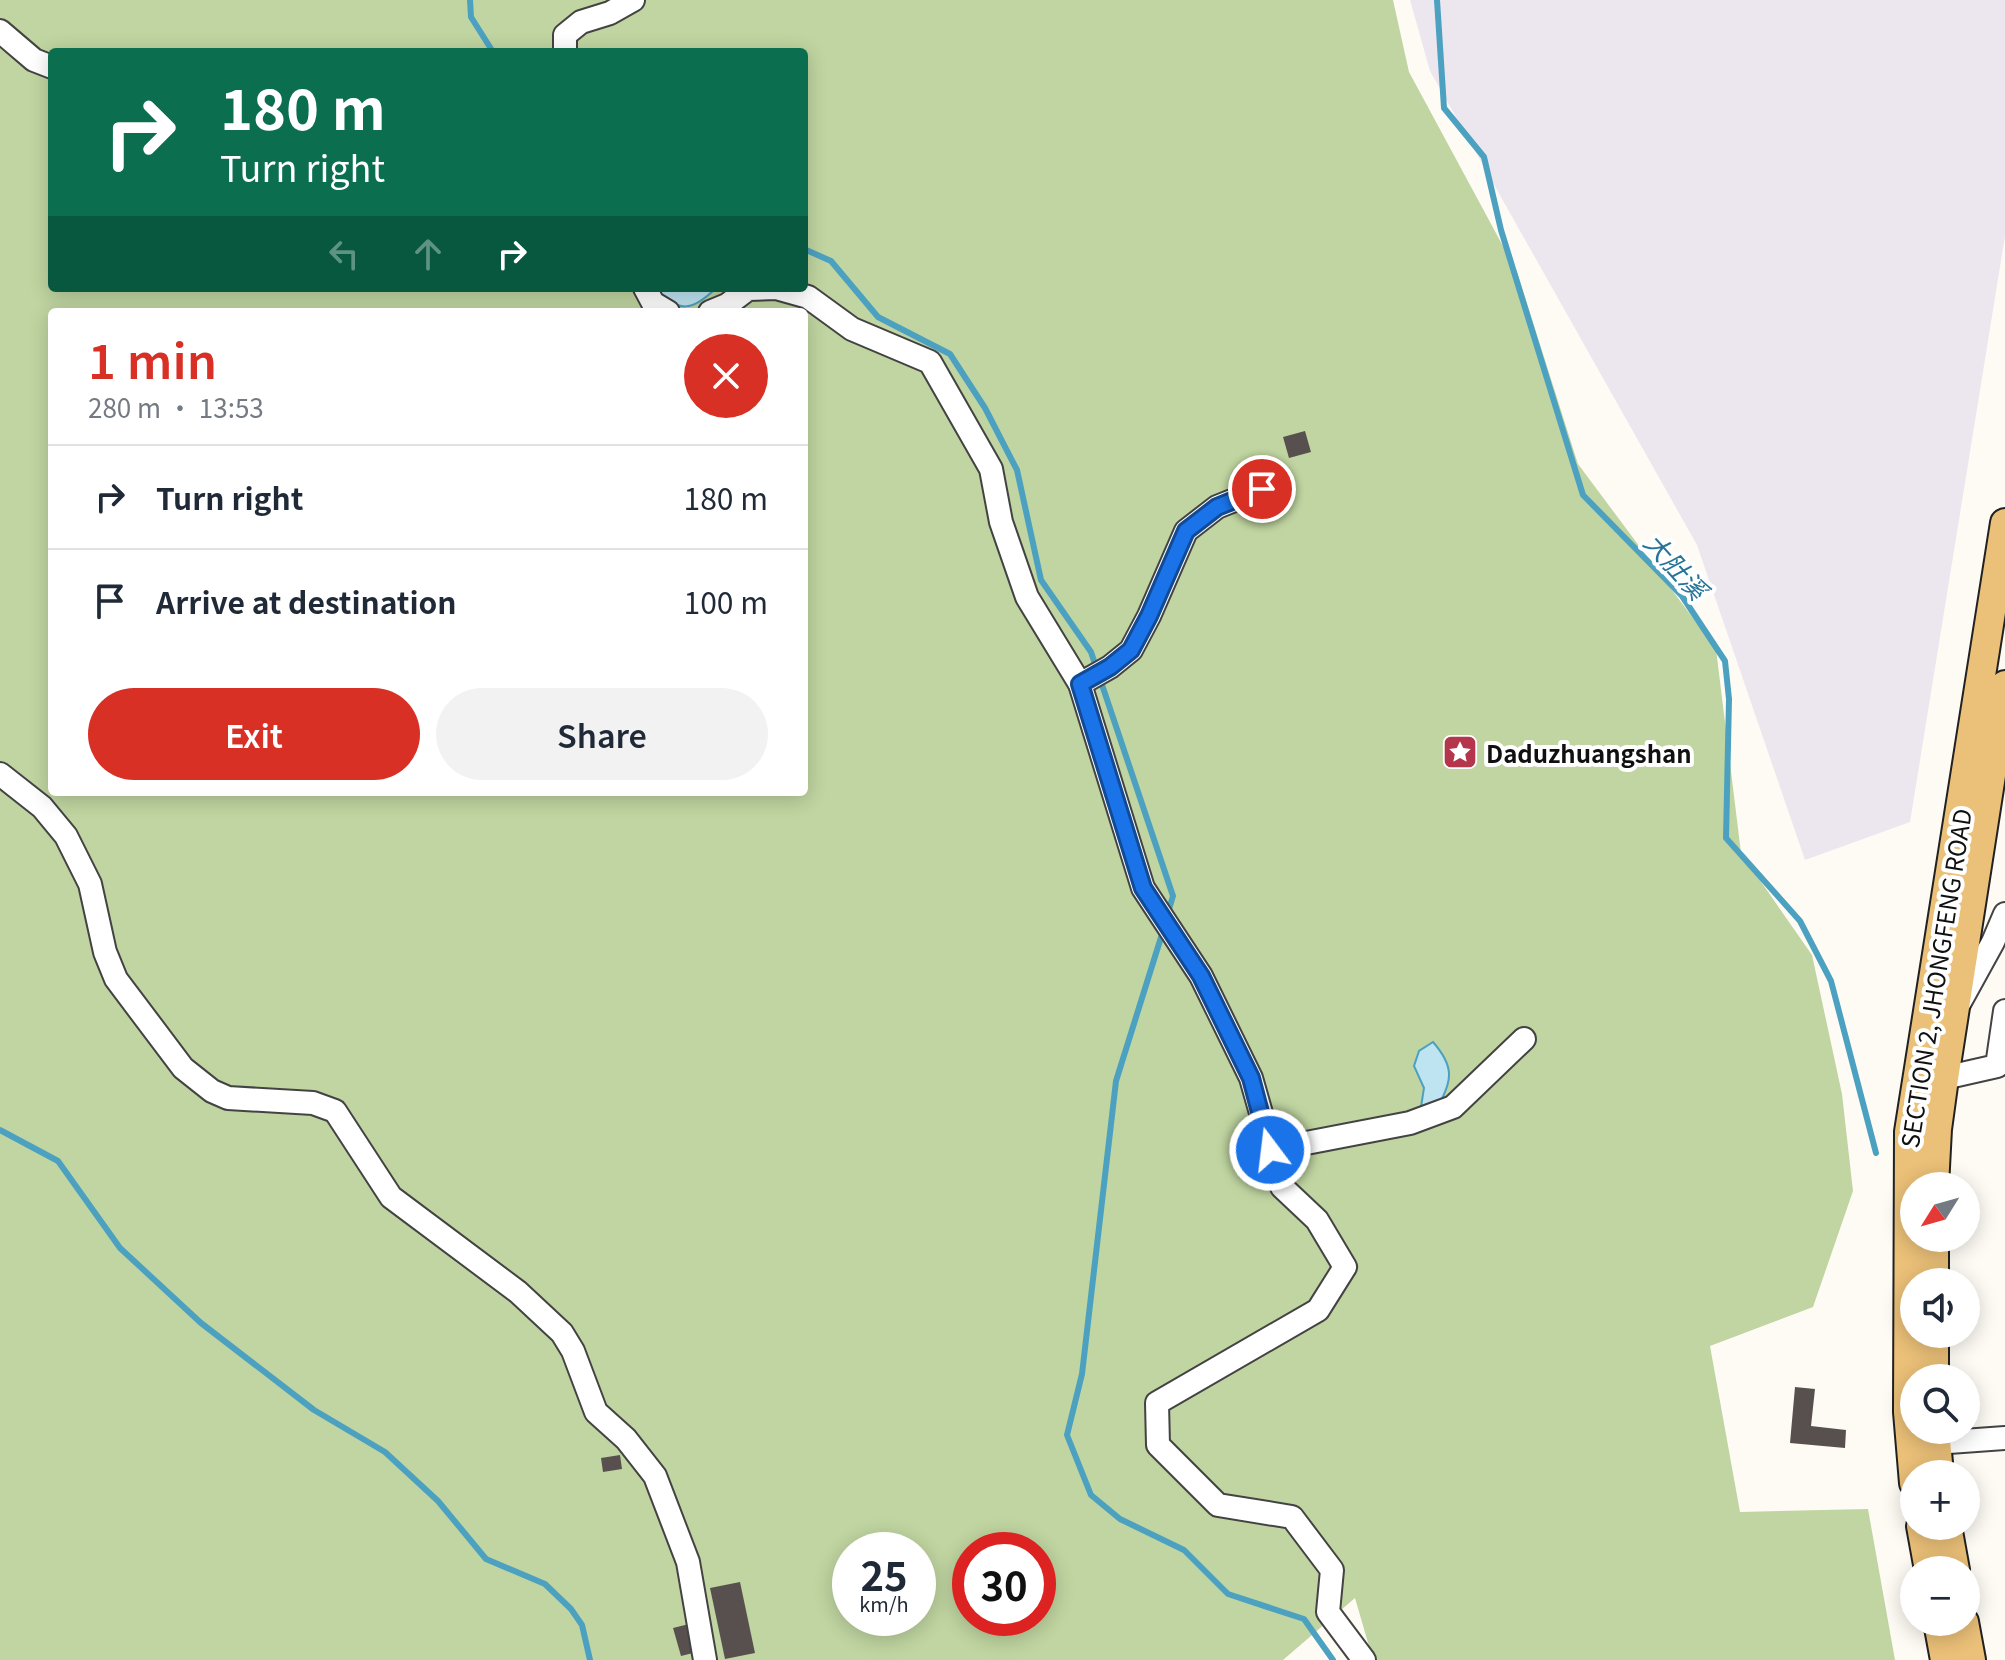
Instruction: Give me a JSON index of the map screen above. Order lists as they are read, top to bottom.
{
  "streets": {
    "main road": ["SECTION 2, JHONGFENG ROAD"]
  },
  "water": ["大肚溪"],
  "places": {
    "place": ["Daduzhuangshan"]
  },
  "north": "bottom left",
  "page": {
    "turn": ["180 m", "Turn right"],
    "heading": ["1 min", "280 m · 13:53"],
    "list": [
      {
        "name": "Turn right",
        "value": "180 m"
      },
      {
        "name": "Arrive at destination",
        "value": "100 m"
      }
    ],
    "buttons": ["Exit", "Share"],
    "map_buttons": ["+", "−"],
    "speed": "25 km/h",
    "limit": "30"
  }
}
